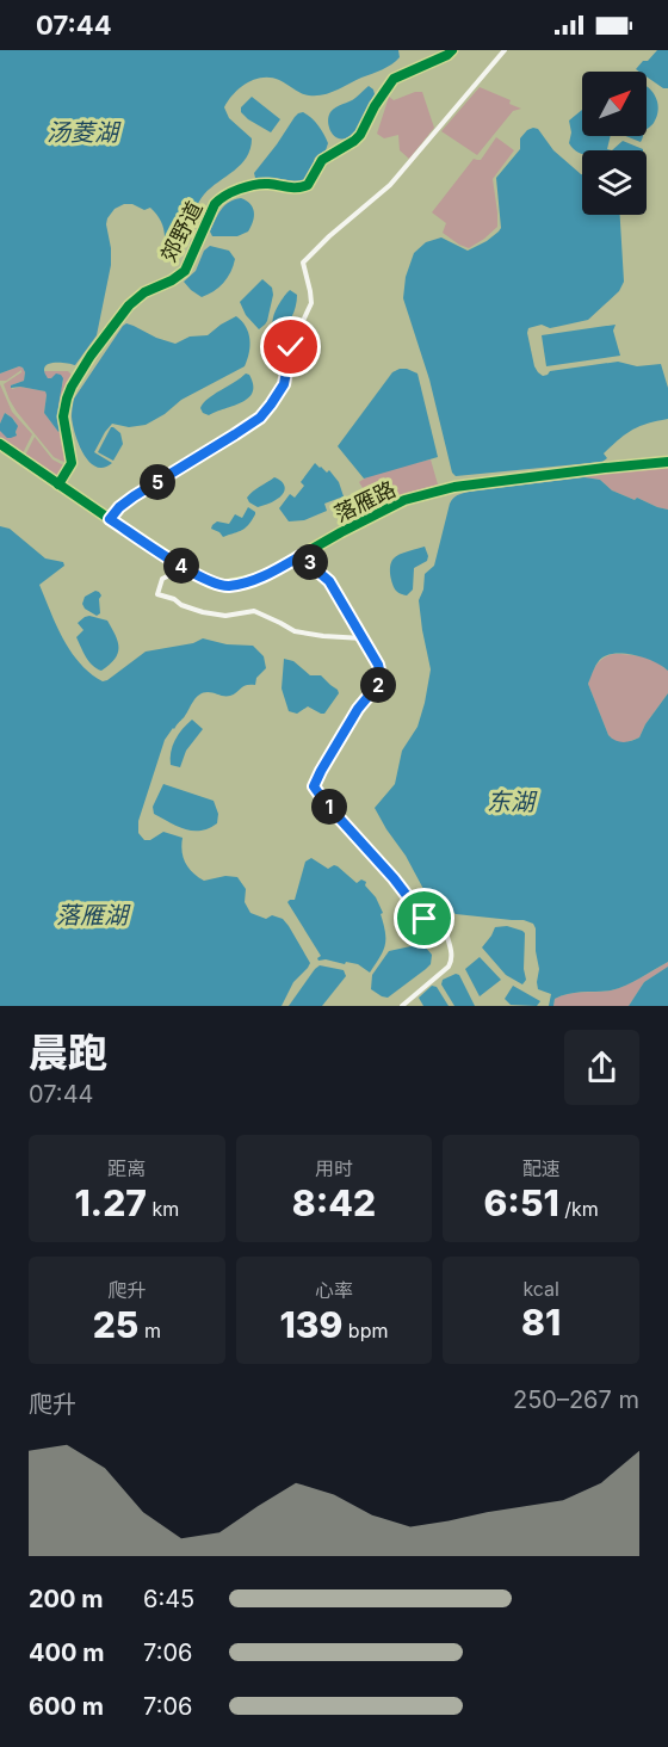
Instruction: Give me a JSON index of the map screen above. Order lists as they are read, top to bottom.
{
  "streets": {
    "street": ["郊野道", "落雁路"]
  },
  "crossings": [
    ["郊野道", "落雁路"]
  ],
  "water": ["汤菱湖", "东湖", "落雁湖"],
  "north": "top right",
  "page": {
    "status": "07:44",
    "pins": [
      "5",
      "3",
      "4",
      "2",
      "1"
    ],
    "heading": ["晨跑", "07:44"],
    "stats": [
      ["距离", "1.27 km"],
      ["用时", "8:42"],
      ["配速", "6:51 /km"],
      ["爬升", "25 m"],
      ["心率", "139 bpm"],
      ["kcal", "81"]
    ],
    "chart": ["爬升", "250–267 m"],
    "list": [
      {
        "name": "200 m",
        "note": "6:45"
      },
      {
        "name": "400 m",
        "note": "7:06"
      },
      {
        "name": "600 m",
        "note": "7:06"
      }
    ]
  }
}
